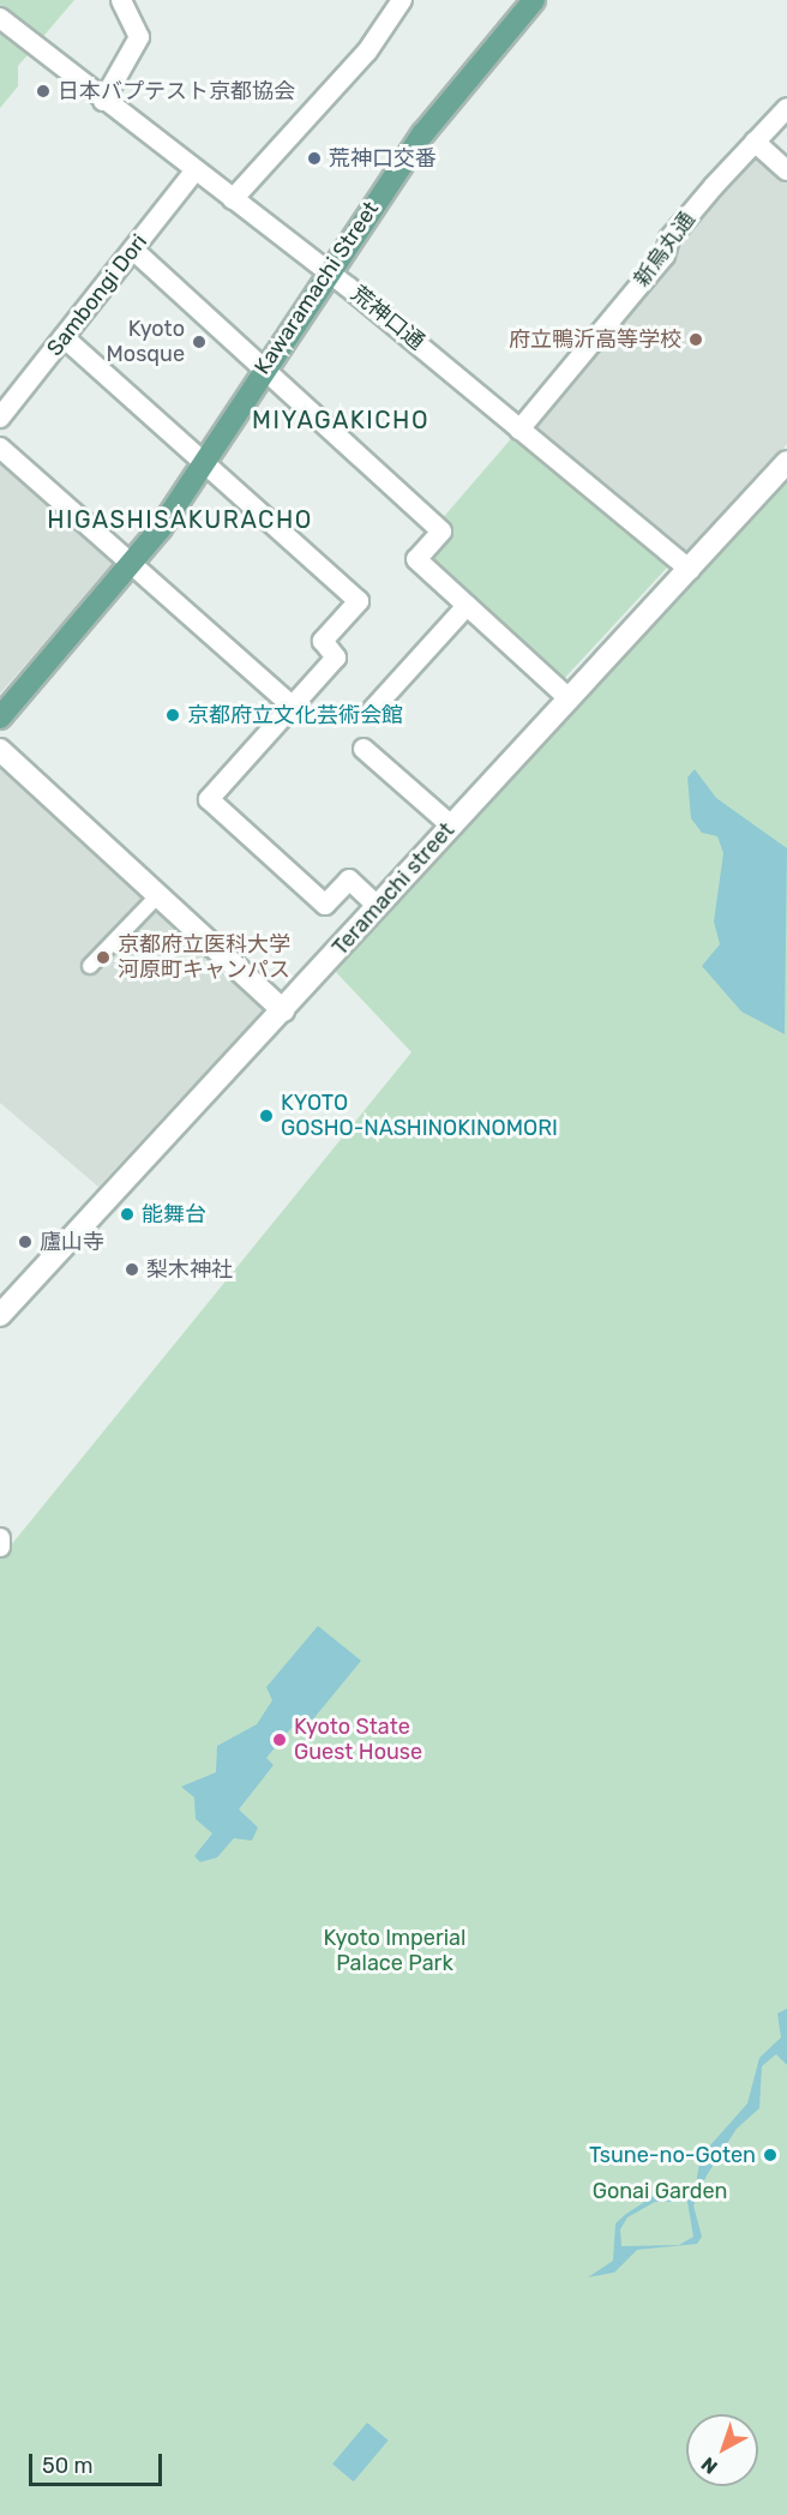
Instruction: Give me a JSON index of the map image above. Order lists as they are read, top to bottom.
{
  "streets": {
    "main road": ["Kawaramachi Street"],
    "street": [
      "新烏丸通",
      "Sambongi Dori",
      "荒神口通",
      "Teramachi street"
    ]
  },
  "crossings": [
    ["新烏丸通", "荒神口通"],
    ["Kawaramachi Street", "荒神口通"],
    ["Sambongi Dori", "荒神口通"],
    ["荒神口通", "Teramachi street"]
  ],
  "districts": ["MIYAGAKICHO", "HIGASHISAKURACHO"],
  "parks": ["Kyoto Imperial Palace Park", "Gonai Garden"],
  "places": [
    "日本バプテスト京都協会",
    "荒神口交番",
    "府立鴨沂高等学校",
    "Kyoto Mosque",
    "京都府立文化芸術会館",
    "京都府立医科大学 河原町キャンパス",
    "KYOTO GOSHO-NASHINOKINOMORI",
    "能舞台",
    "廬山寺",
    "梨木神社",
    "Kyoto State Guest House",
    "Tsune-no-Goten"
  ],
  "scale_bar": "50 m",
  "north": "bottom left"
}
